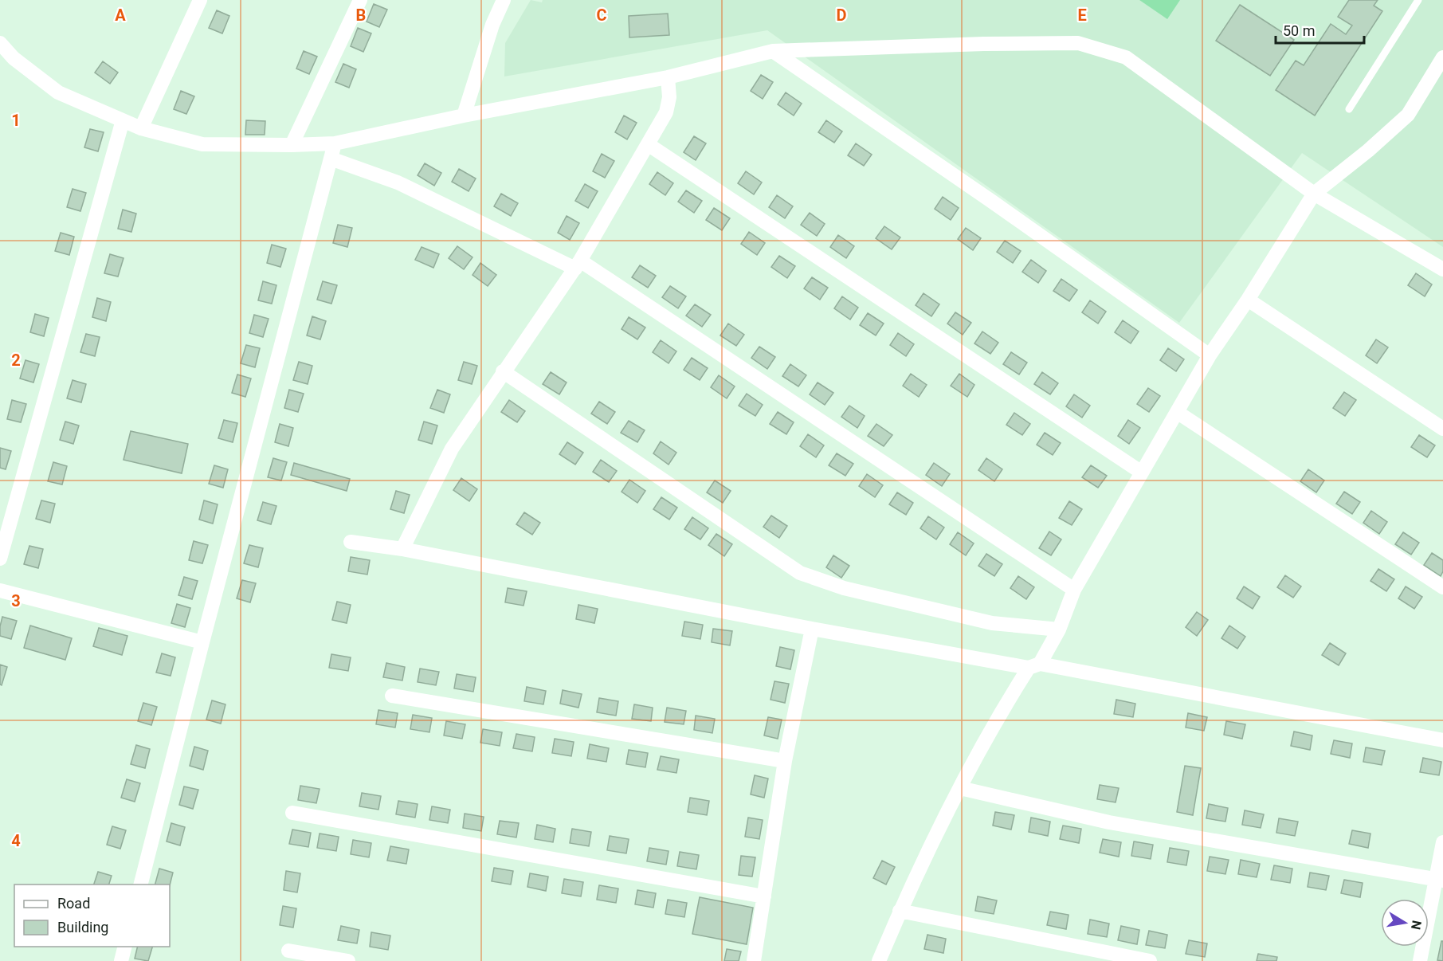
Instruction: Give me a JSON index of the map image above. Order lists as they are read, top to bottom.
{
  "legend": ["Road", "Building"],
  "scale_bar": "50 m",
  "north": "right",
  "grid": {
    "columns": [
      "A",
      "B",
      "C",
      "D",
      "E"
    ],
    "rows": [
      "1",
      "2",
      "3",
      "4"
    ]
  }
}
